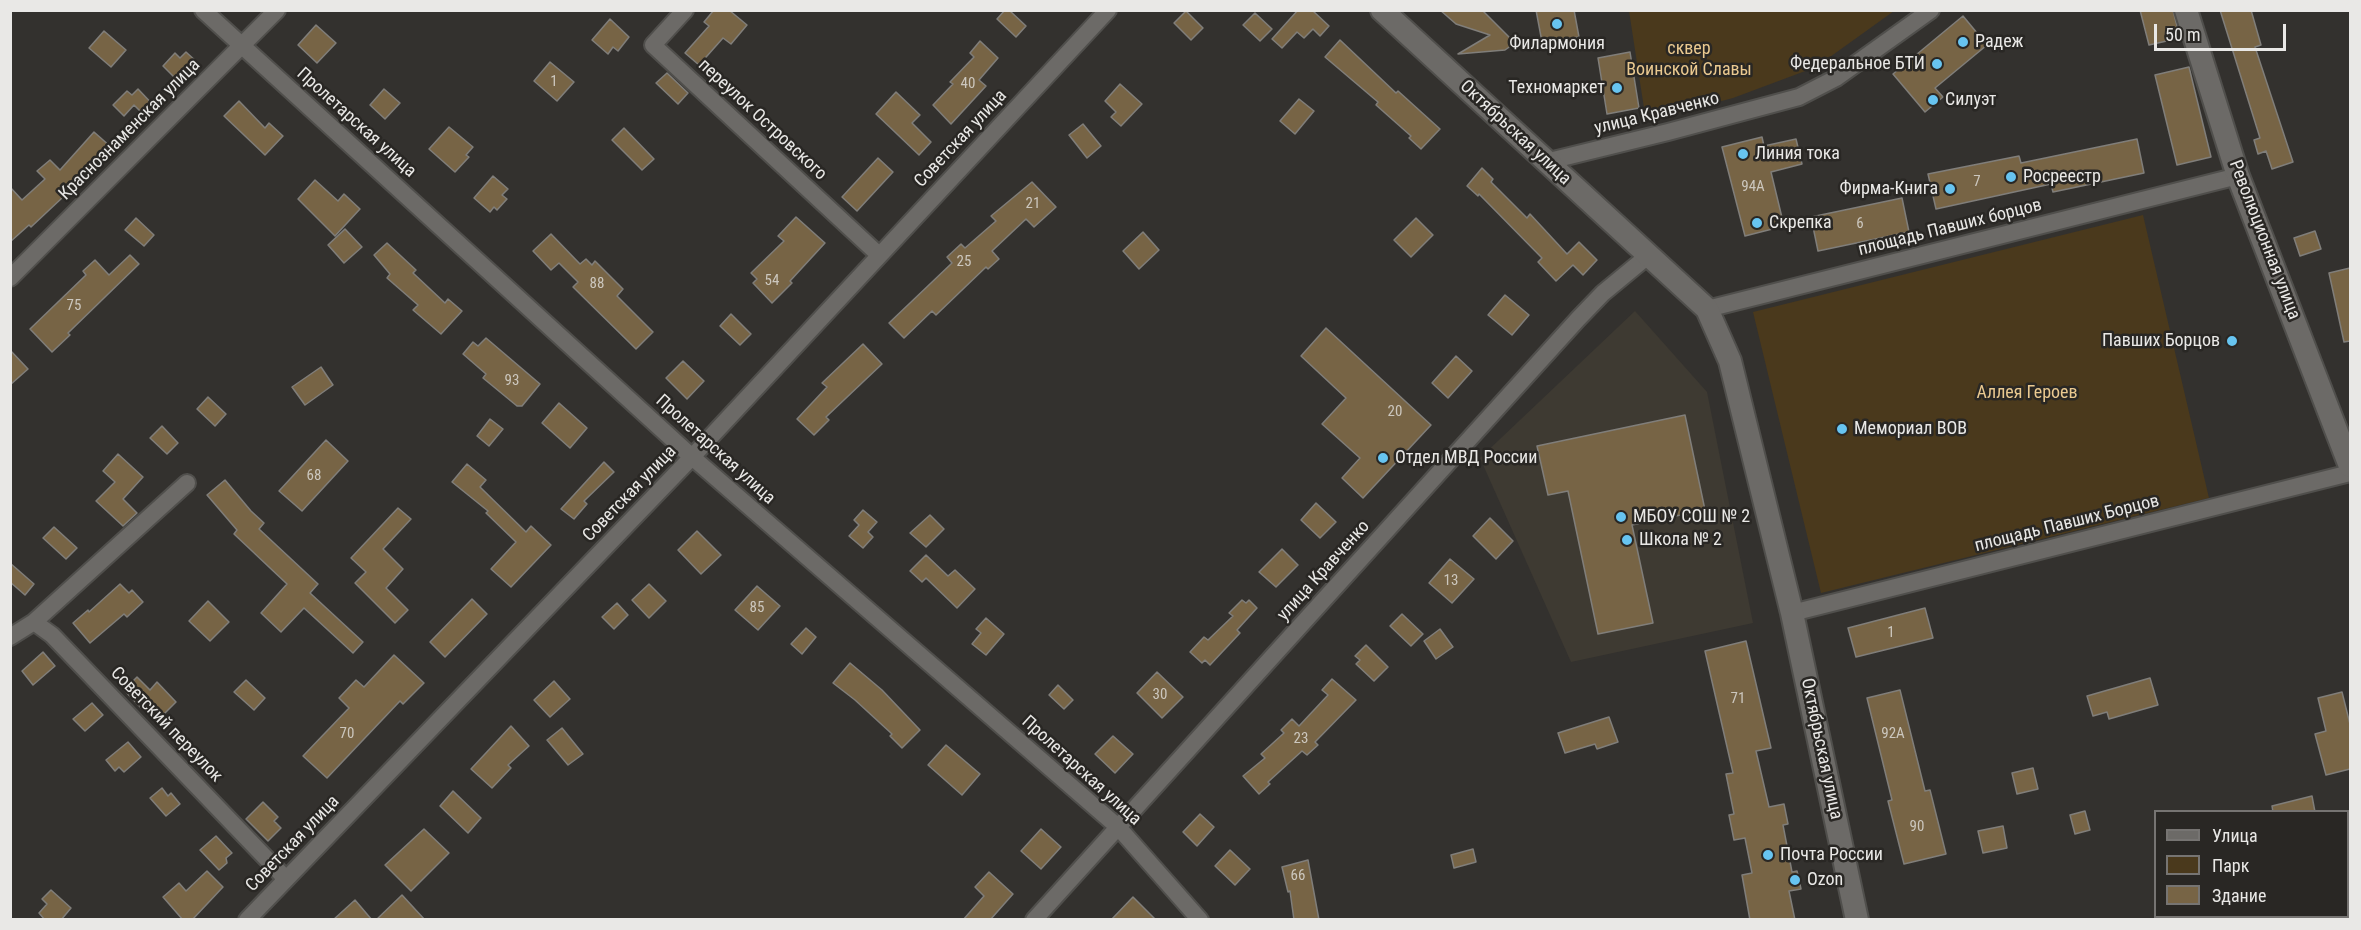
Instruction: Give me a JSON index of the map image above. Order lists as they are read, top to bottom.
{
  "streets": {
    "main road": ["Октябрьская улица", "Революционная улица"],
    "street": [
      "улица Кравченко",
      "переулок Островского",
      "Пролетарская улица",
      "Краснознаменская улица",
      "Советская улица",
      "площадь Павших борцов",
      "площадь Павших Борцов",
      "Советский переулок"
    ]
  },
  "crossings": [
    ["улица Кравченко", "Пролетарская улица"],
    ["улица Кравченко", "Октябрьская улица"],
    ["переулок Островского", "Советская улица"],
    ["Пролетарская улица", "Краснознаменская улица"],
    ["Пролетарская улица", "Советская улица"],
    ["Октябрьская улица", "площадь Павших борцов"],
    ["Октябрьская улица", "площадь Павших Борцов"],
    ["Советская улица", "Советский переулок"],
    ["площадь Павших борцов", "Революционная улица"]
  ],
  "parks": ["сквер Воинской Славы", "Аллея Героев"],
  "places": [
    "Филармония",
    "Радеж",
    "Федеральное БТИ",
    "Техномаркет",
    "Силуэт",
    "Линия тока",
    "Росреестр",
    "Фирма-Книга",
    "Скрепка",
    "Павших Борцов",
    "Мемориал ВОВ",
    "Отдел МВД России",
    "МБОУ СОШ № 2",
    "Школа № 2",
    "Почта России",
    "Ozon"
  ],
  "house_numbers": [
    "1",
    "40",
    "7",
    "94А",
    "21",
    "6",
    "25",
    "54",
    "88",
    "75",
    "93",
    "20",
    "68",
    "13",
    "85",
    "1",
    "30",
    "71",
    "70",
    "92А",
    "23",
    "90",
    "66"
  ],
  "legend": ["Улица", "Парк", "Здание"],
  "scale_bar": "50 m"
}
